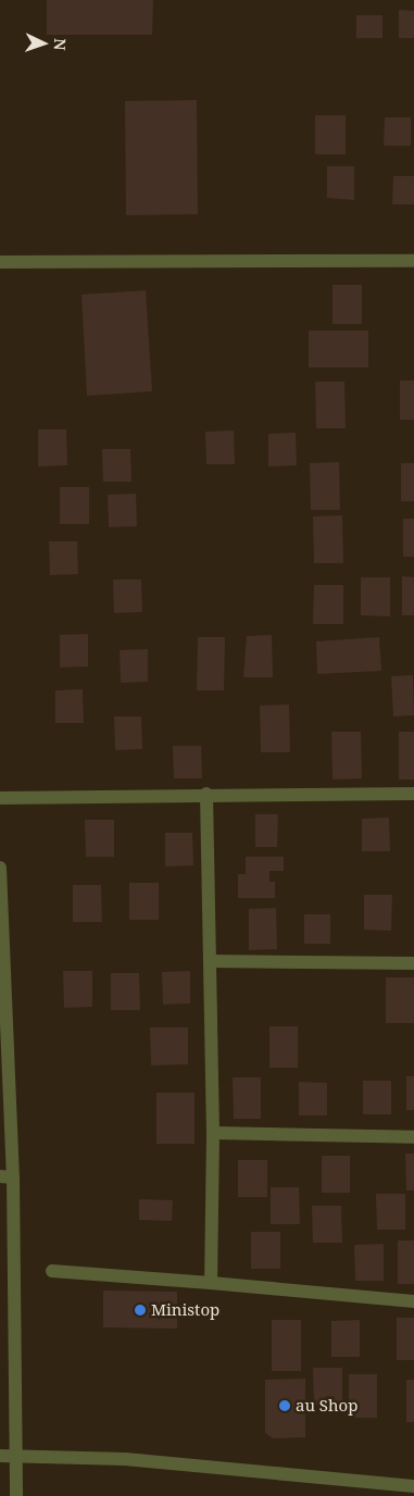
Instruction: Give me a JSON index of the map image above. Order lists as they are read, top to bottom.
{
  "places": ["Ministop", "au Shop"],
  "north": "right"
}
